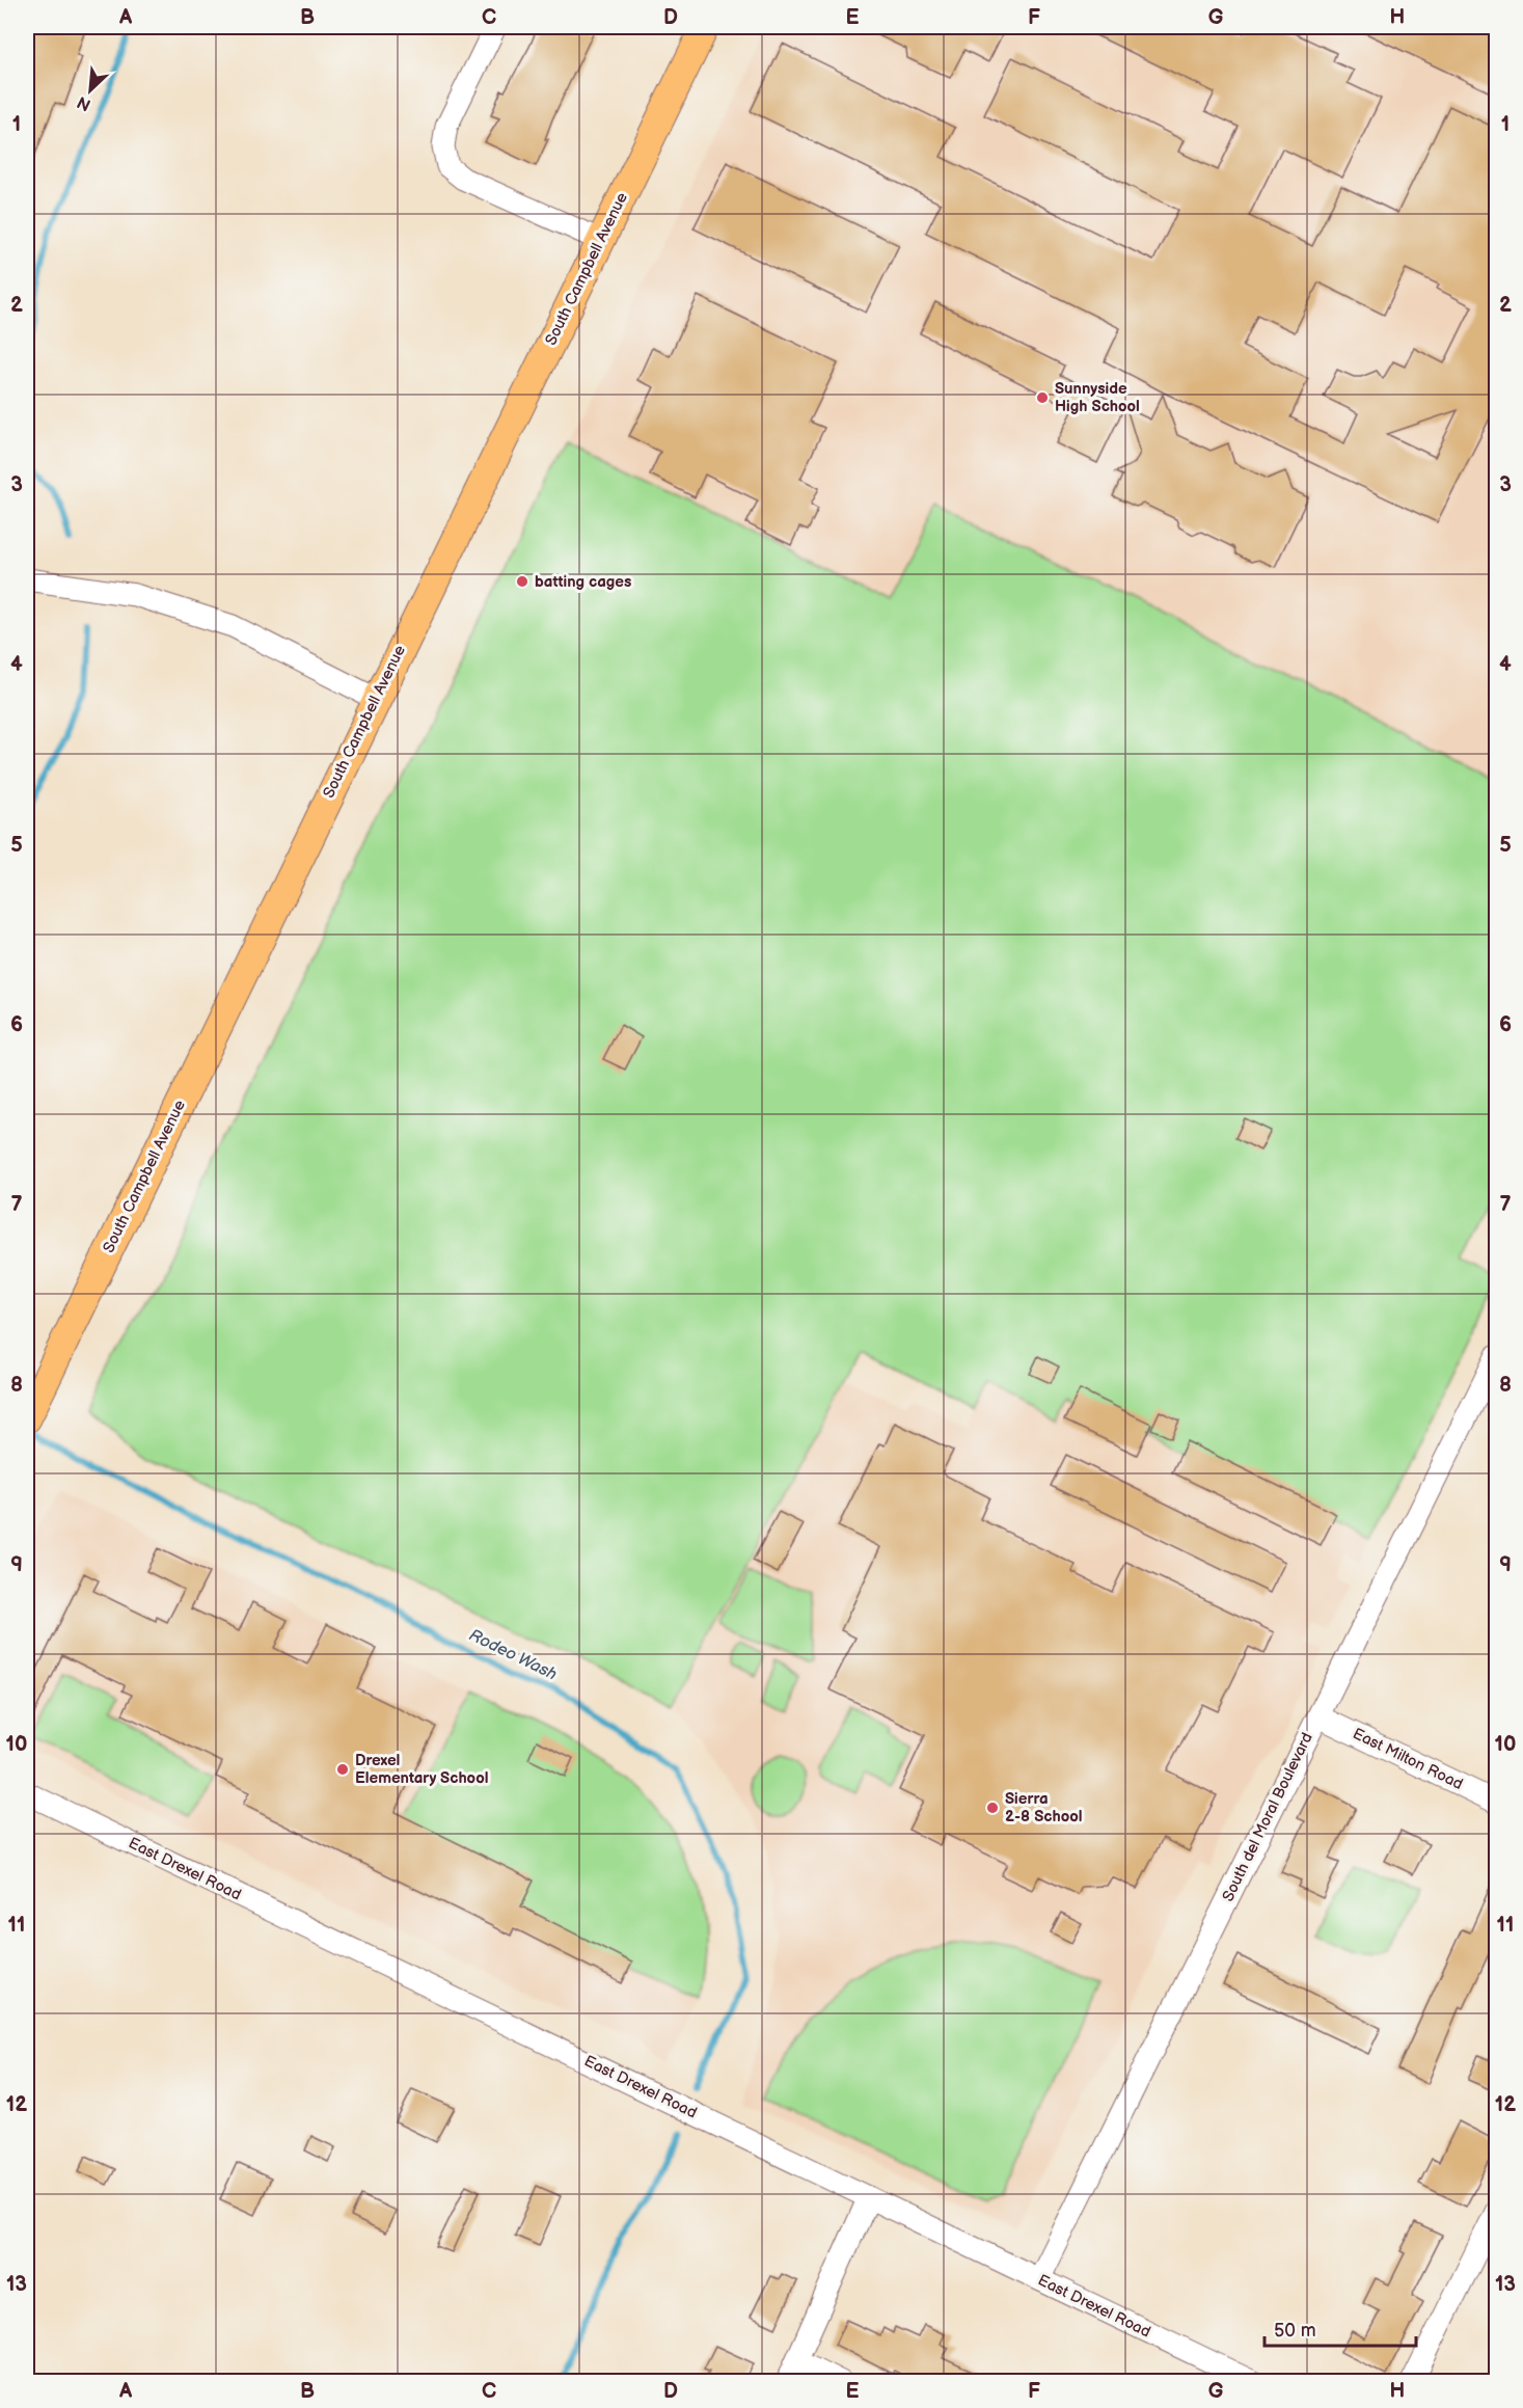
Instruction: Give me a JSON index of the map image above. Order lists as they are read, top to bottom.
{
  "streets": {
    "main road": ["South Campbell Avenue"],
    "street": ["East Milton Road", "South del Moral Boulevard", "East Drexel Road"]
  },
  "crossings": [
    ["East Milton Road", "South del Moral Boulevard"],
    ["South del Moral Boulevard", "East Drexel Road"]
  ],
  "water": ["Rodeo Wash"],
  "places": [
    "Sunnyside High School",
    "batting cages",
    "Drexel Elementary School",
    "Sierra 2-8 School"
  ],
  "scale_bar": "50 m",
  "north": "bottom left",
  "grid": {
    "columns": [
      "A",
      "B",
      "C",
      "D",
      "E",
      "F",
      "G",
      "H"
    ],
    "rows": [
      "1",
      "2",
      "3",
      "4",
      "5",
      "6",
      "7",
      "8",
      "9",
      "10",
      "11",
      "12",
      "13"
    ]
  }
}
